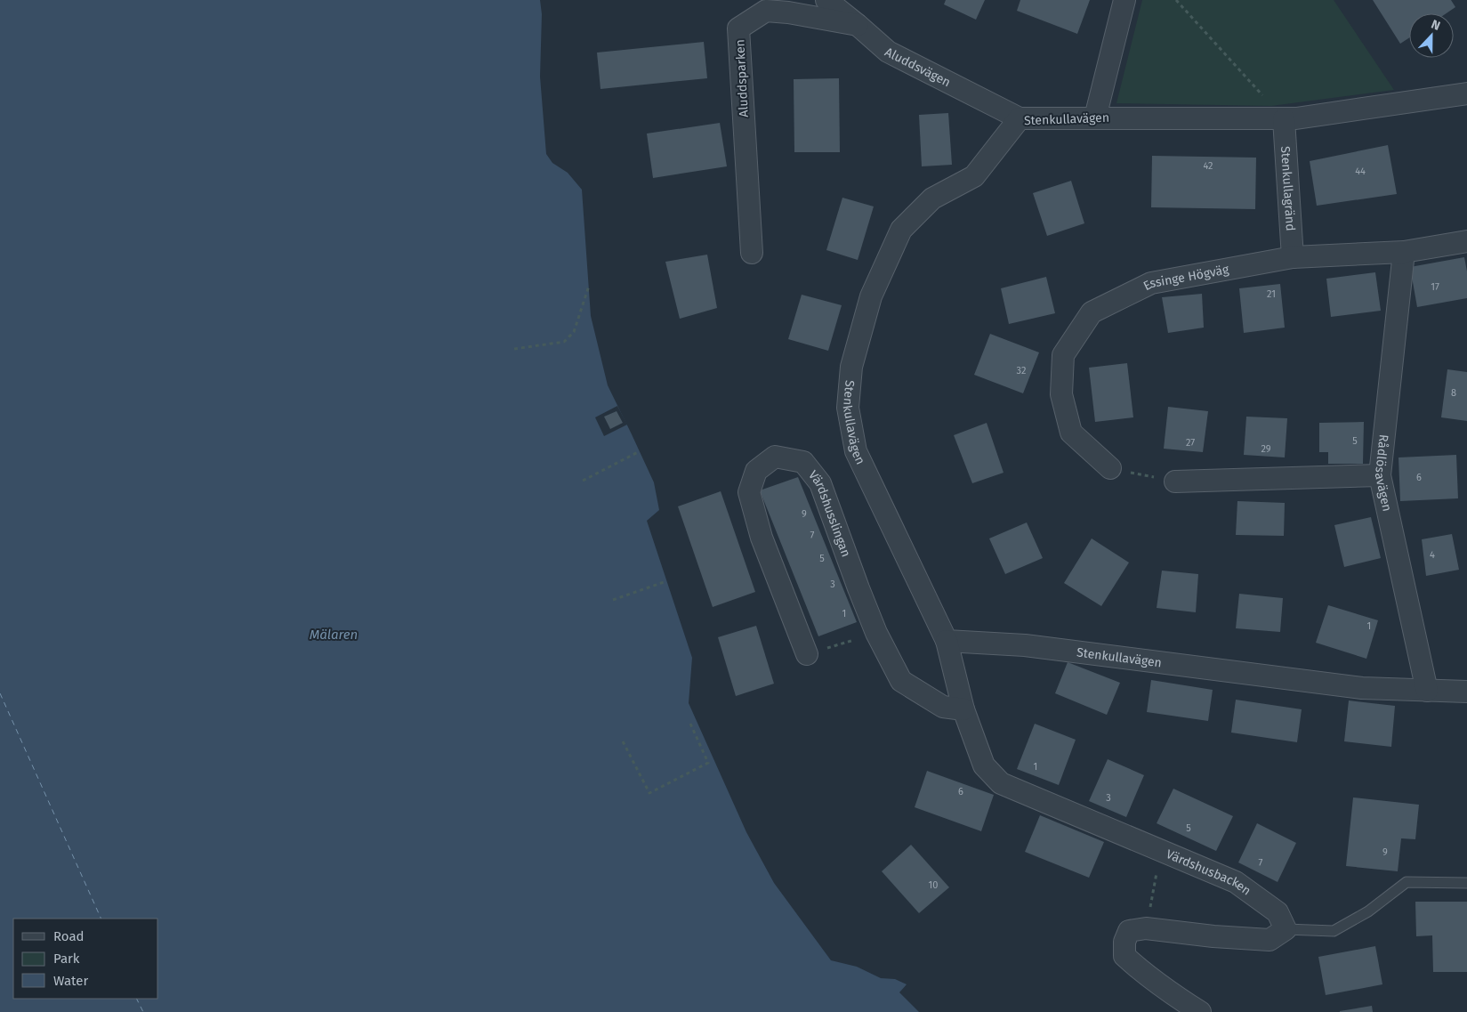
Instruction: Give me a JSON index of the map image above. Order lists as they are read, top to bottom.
{
  "streets": {
    "street": [
      "Aluddsvägen",
      "Aluddsparken",
      "Stenkullavägen",
      "Stenkullagränd",
      "Essinge Högväg",
      "Rådlösavägen",
      "Värdshusslingan",
      "Värdshusbacken"
    ]
  },
  "crossings": [
    ["Aluddsvägen", "Aluddsparken"],
    ["Aluddsvägen", "Stenkullavägen"],
    ["Stenkullavägen", "Stenkullagränd"],
    ["Stenkullavägen", "Rådlösavägen"],
    ["Stenkullavägen", "Värdshusbacken"],
    ["Stenkullagränd", "Essinge Högväg"],
    ["Essinge Högväg", "Rådlösavägen"],
    ["Värdshusslingan", "Värdshusbacken"]
  ],
  "water": ["Mälaren"],
  "house_numbers": [
    "42",
    "44",
    "17",
    "21",
    "32",
    "8",
    "5",
    "27",
    "29",
    "6",
    "9",
    "7",
    "4",
    "5",
    "3",
    "1",
    "1",
    "1",
    "6",
    "3",
    "5",
    "9",
    "7",
    "10"
  ],
  "legend": ["Road", "Park", "Water"],
  "north": "top"
}
